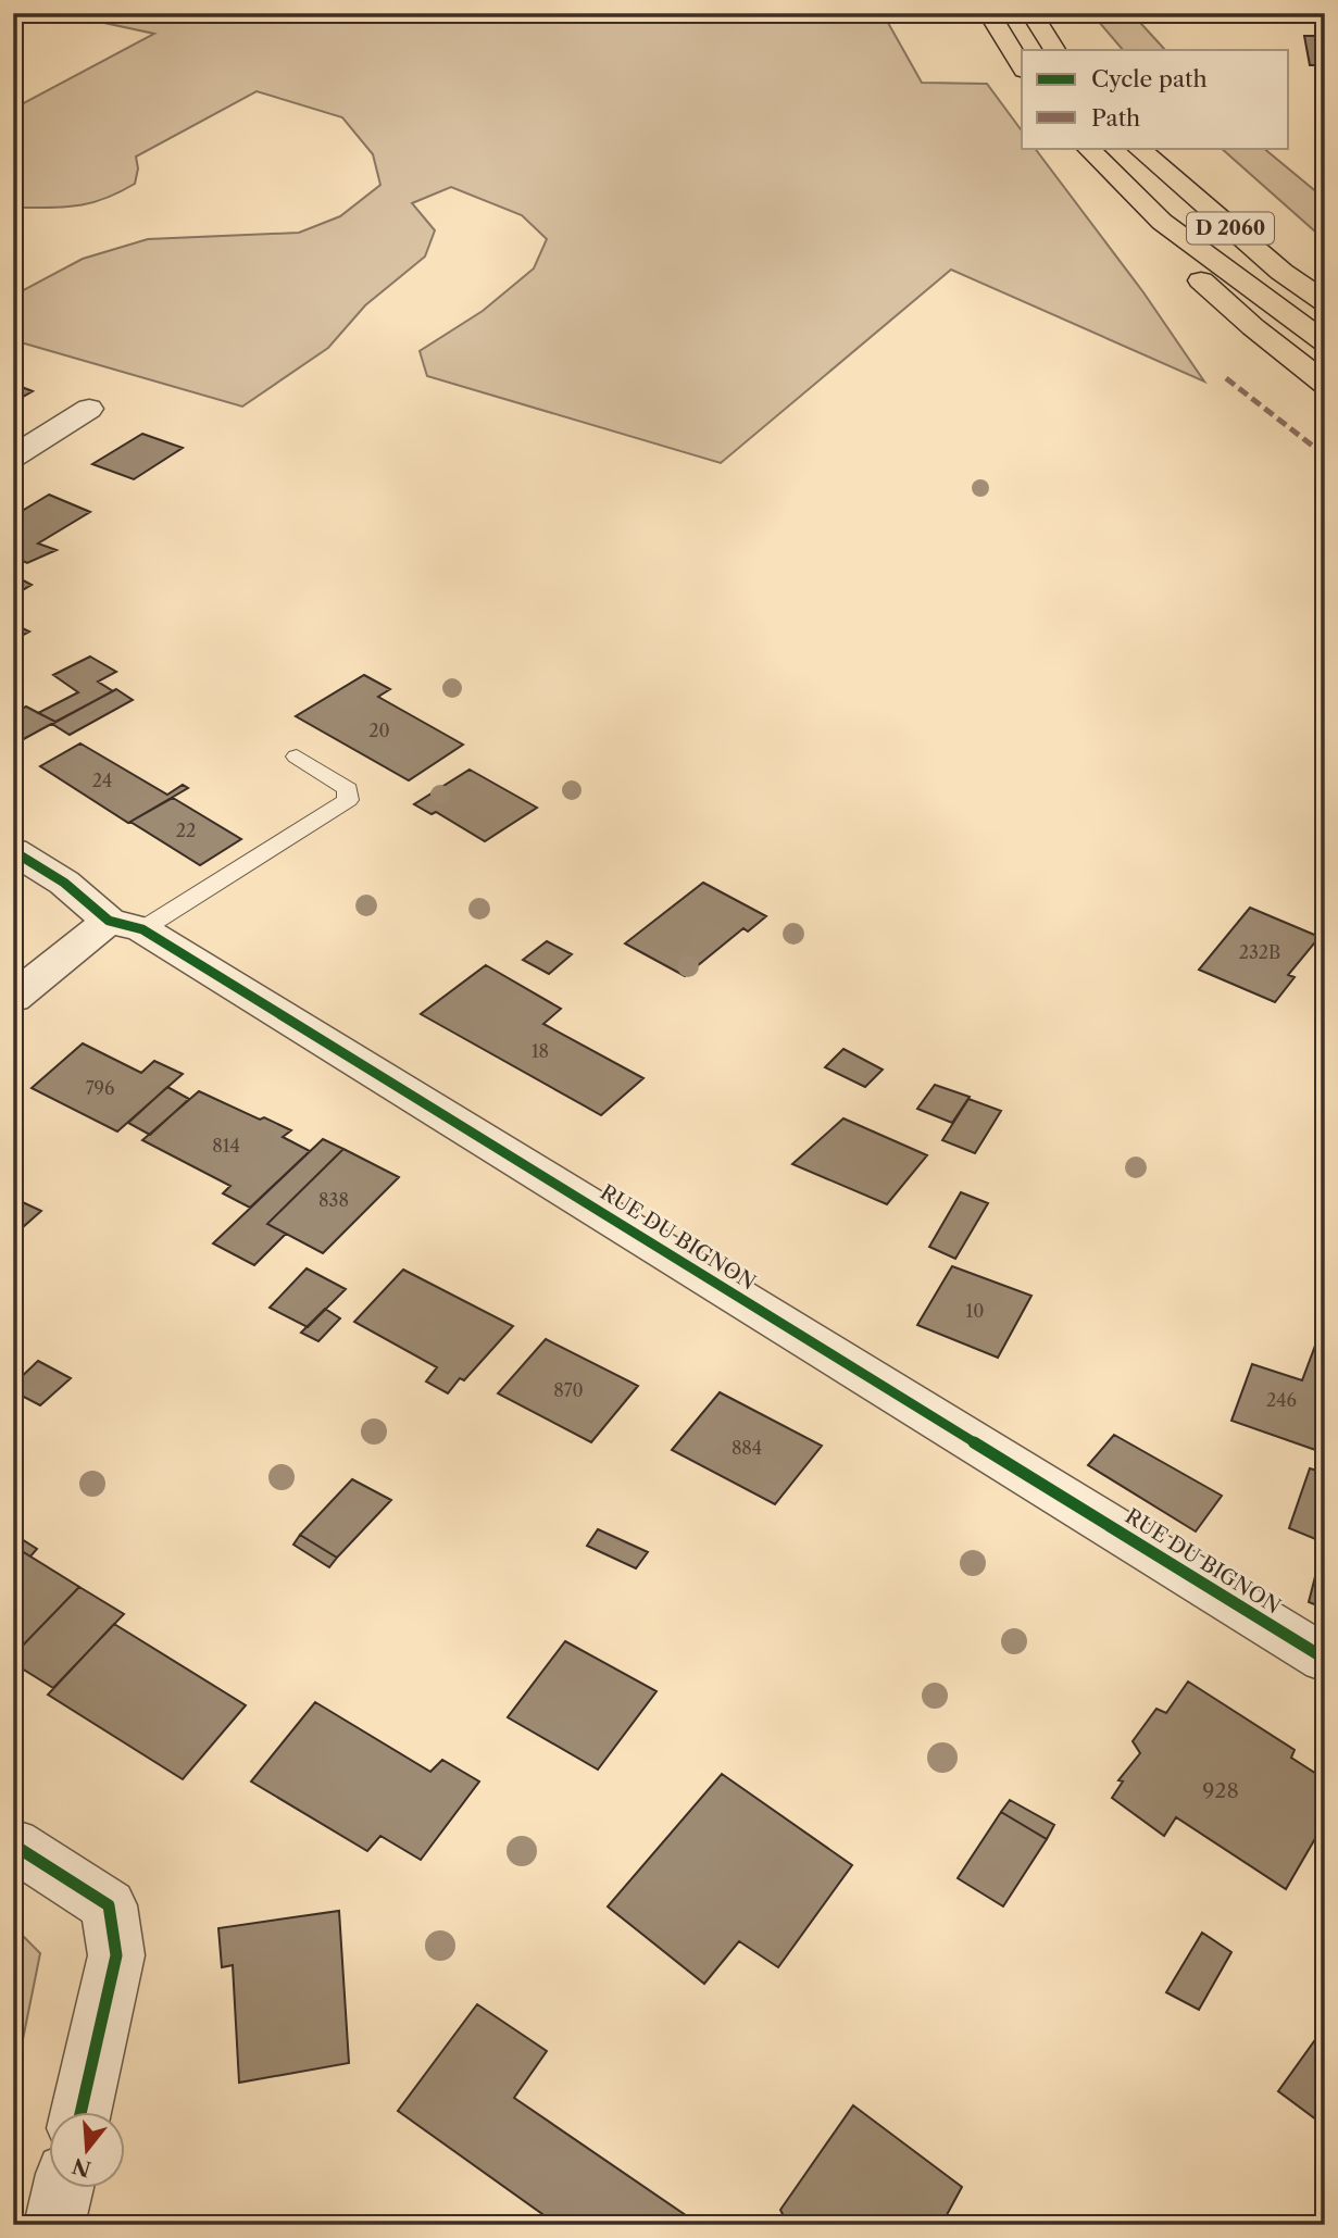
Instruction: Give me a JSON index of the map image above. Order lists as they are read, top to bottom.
{
  "streets": {
    "main road": ["D 2060"],
    "street": ["RUE DU BIGNON"]
  },
  "house_numbers": [
    "20",
    "24",
    "22",
    "232B",
    "18",
    "796",
    "814",
    "838",
    "10",
    "870",
    "246",
    "884",
    "928"
  ],
  "legend": ["Cycle path", "Path"],
  "north": "bottom"
}
